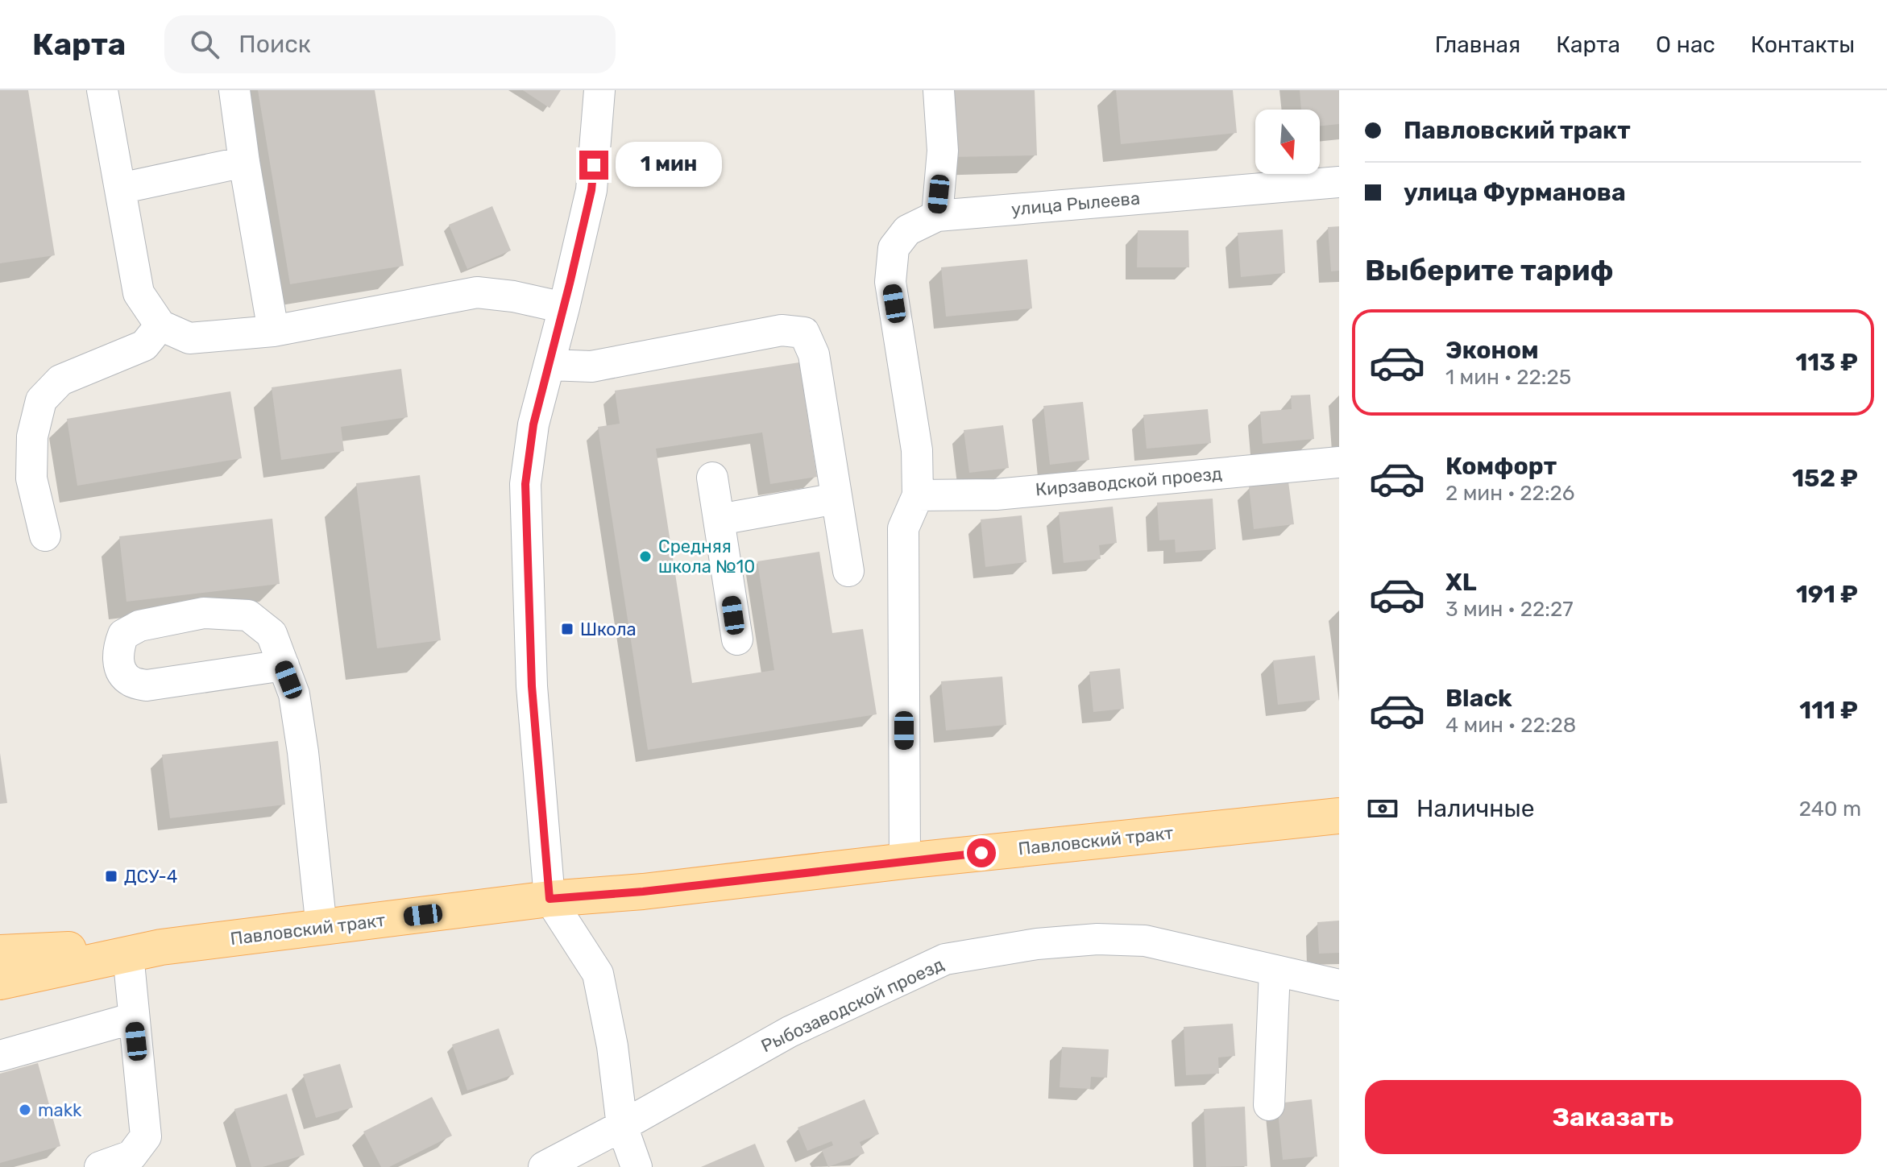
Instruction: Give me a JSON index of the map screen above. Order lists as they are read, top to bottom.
{
  "streets": {
    "main road": ["Павловский тракт"],
    "street": ["улица Рылеева", "Кирзаводской проезд", "Рыбозаводской проезд"]
  },
  "places": {
    "other": ["Средняя школа №10", "makk"],
    "transit": ["Школа", "ДСУ-4"]
  },
  "north": "bottom",
  "page": {
    "header": "Карта",
    "search": "Поиск",
    "nav": [
      "Главная",
      "Карта",
      "О нас",
      "Контакты"
    ],
    "banner": ["Павловский тракт", "улица Фурманова"],
    "bubble": "1 мин",
    "heading": "Выберите тариф",
    "list": [
      {
        "name": "Эконом",
        "note": "1 мин · 22:25",
        "value": "113 ₽"
      },
      {
        "name": "Комфорт",
        "note": "2 мин · 22:26",
        "value": "152 ₽"
      },
      {
        "name": "XL",
        "note": "3 мин · 22:27",
        "value": "191 ₽"
      },
      {
        "name": "Black",
        "note": "4 мин · 22:28",
        "value": "111 ₽"
      }
    ],
    "pay": ["Наличные", "240 m"],
    "buttons": "Заказать"
  }
}
